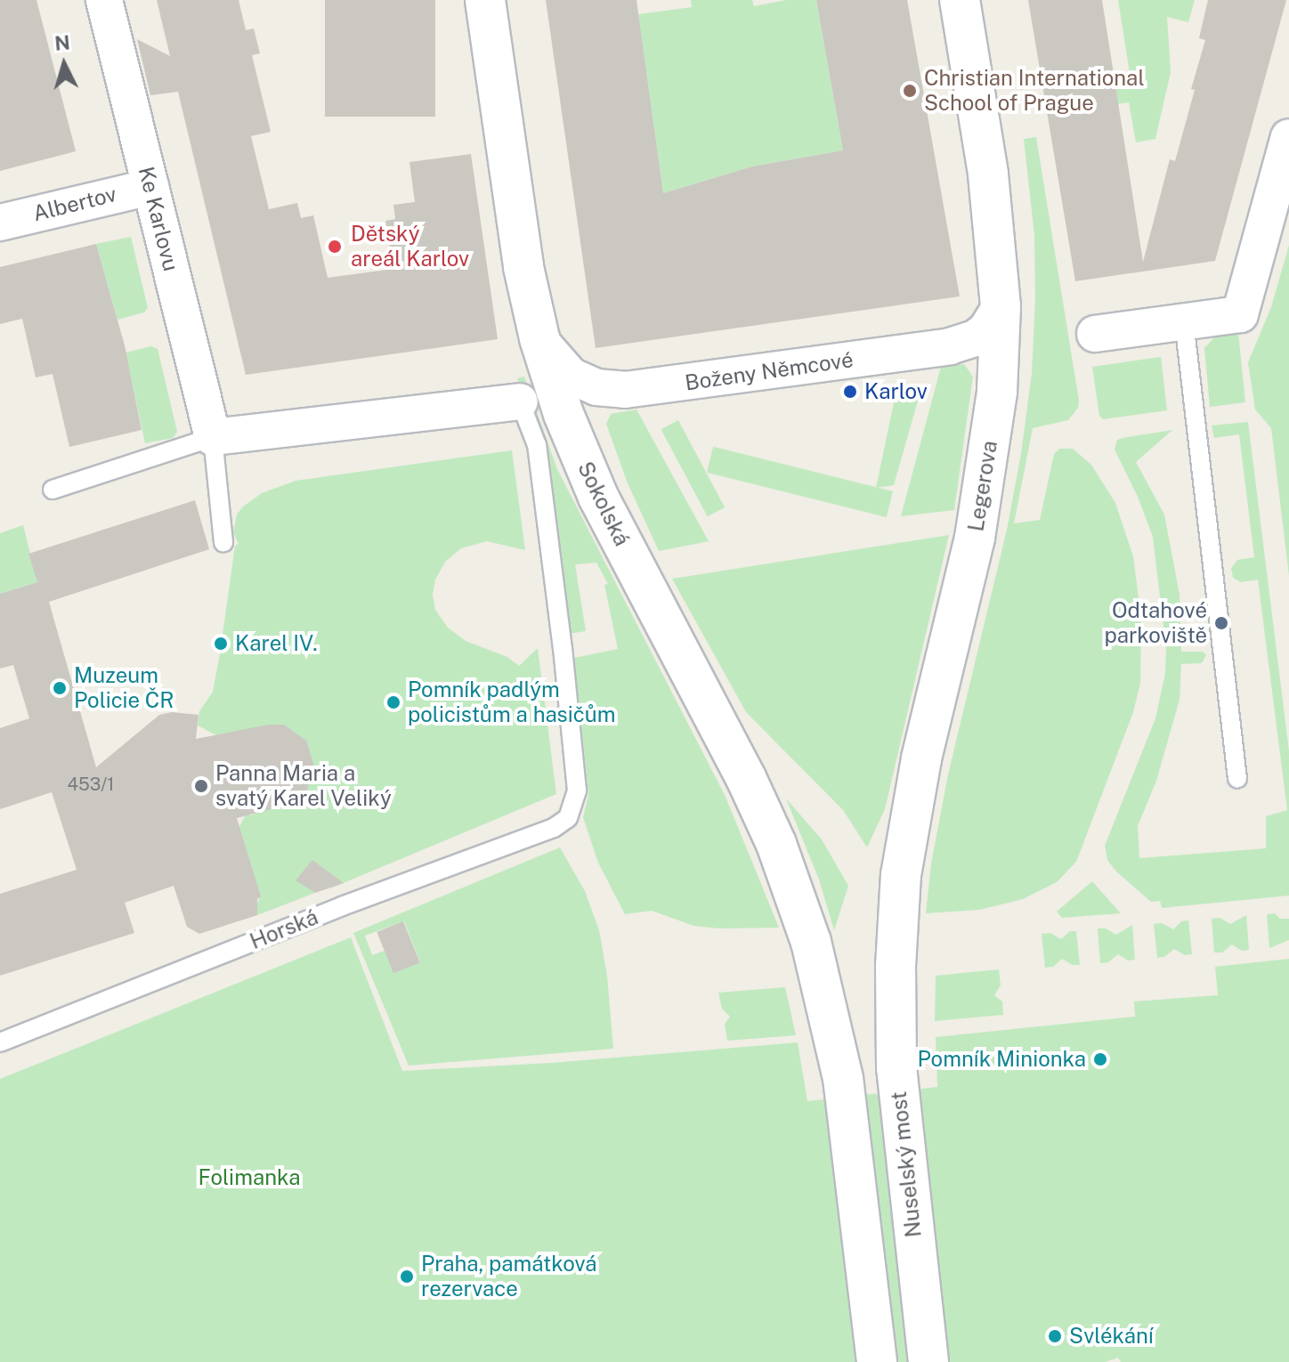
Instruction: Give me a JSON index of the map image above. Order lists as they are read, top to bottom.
{
  "streets": {
    "main road": ["Legerova", "Sokolská", "Nuselský most"],
    "street": ["Albertov", "Ke Karlovu", "Boženy Němcové"],
    "lane": ["Horská"]
  },
  "crossings": [
    ["Albertov", "Ke Karlovu"],
    ["Boženy Němcové", "Legerova"],
    ["Boženy Němcové", "Sokolská"],
    ["Legerova", "Nuselský most"]
  ],
  "parks": ["Folimanka"],
  "places": [
    "Christian International School of Prague",
    "Dětský areál Karlov",
    "Karlov",
    "Odtahové parkoviště",
    "Karel IV.",
    "Muzeum Policie ČR",
    "Pomník padlým policistům a hasičům",
    "Panna Maria a svatý Karel Veliký",
    "Pomník Minionka",
    "Praha, památková rezervace",
    "Svlékání"
  ],
  "house_numbers": ["453/1"],
  "north": "top"
}
